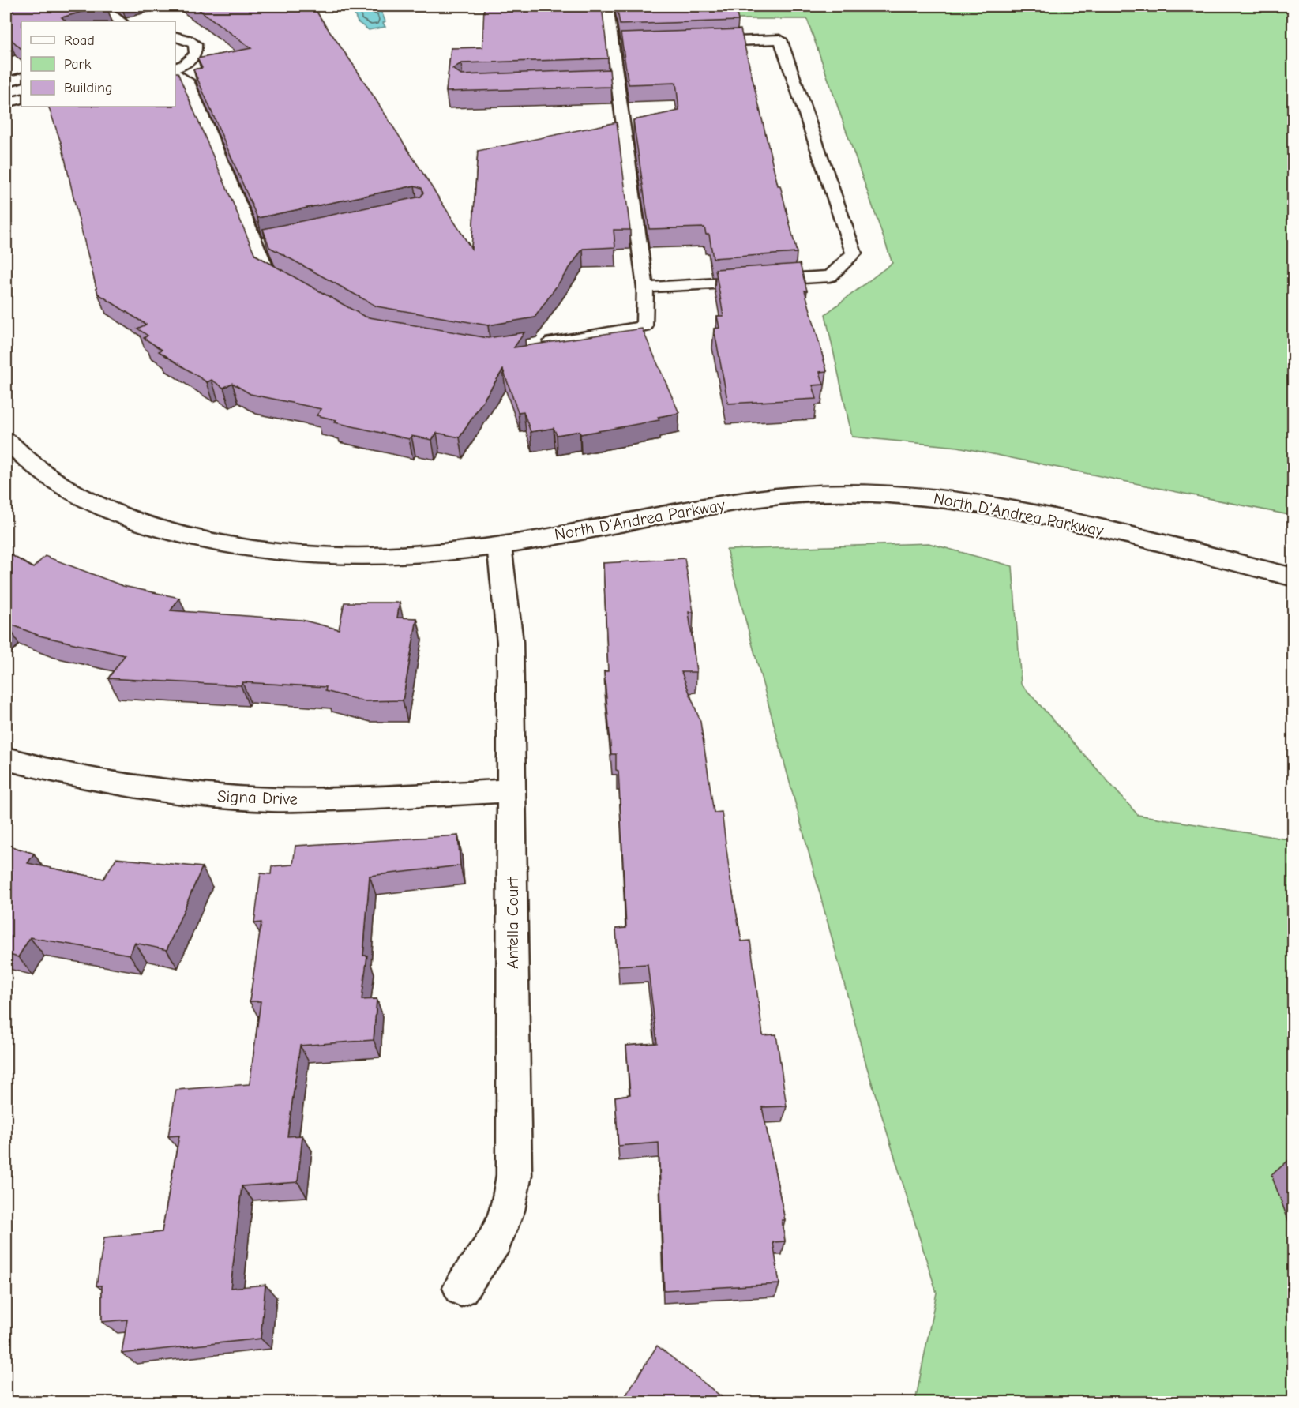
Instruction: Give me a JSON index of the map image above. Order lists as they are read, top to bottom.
{
  "streets": {
    "street": ["North D'Andrea Parkway", "Signa Drive", "Antella Court"]
  },
  "crossings": [
    ["North D'Andrea Parkway", "Antella Court"],
    ["Signa Drive", "Antella Court"]
  ],
  "legend": ["Road", "Park", "Building"]
}
